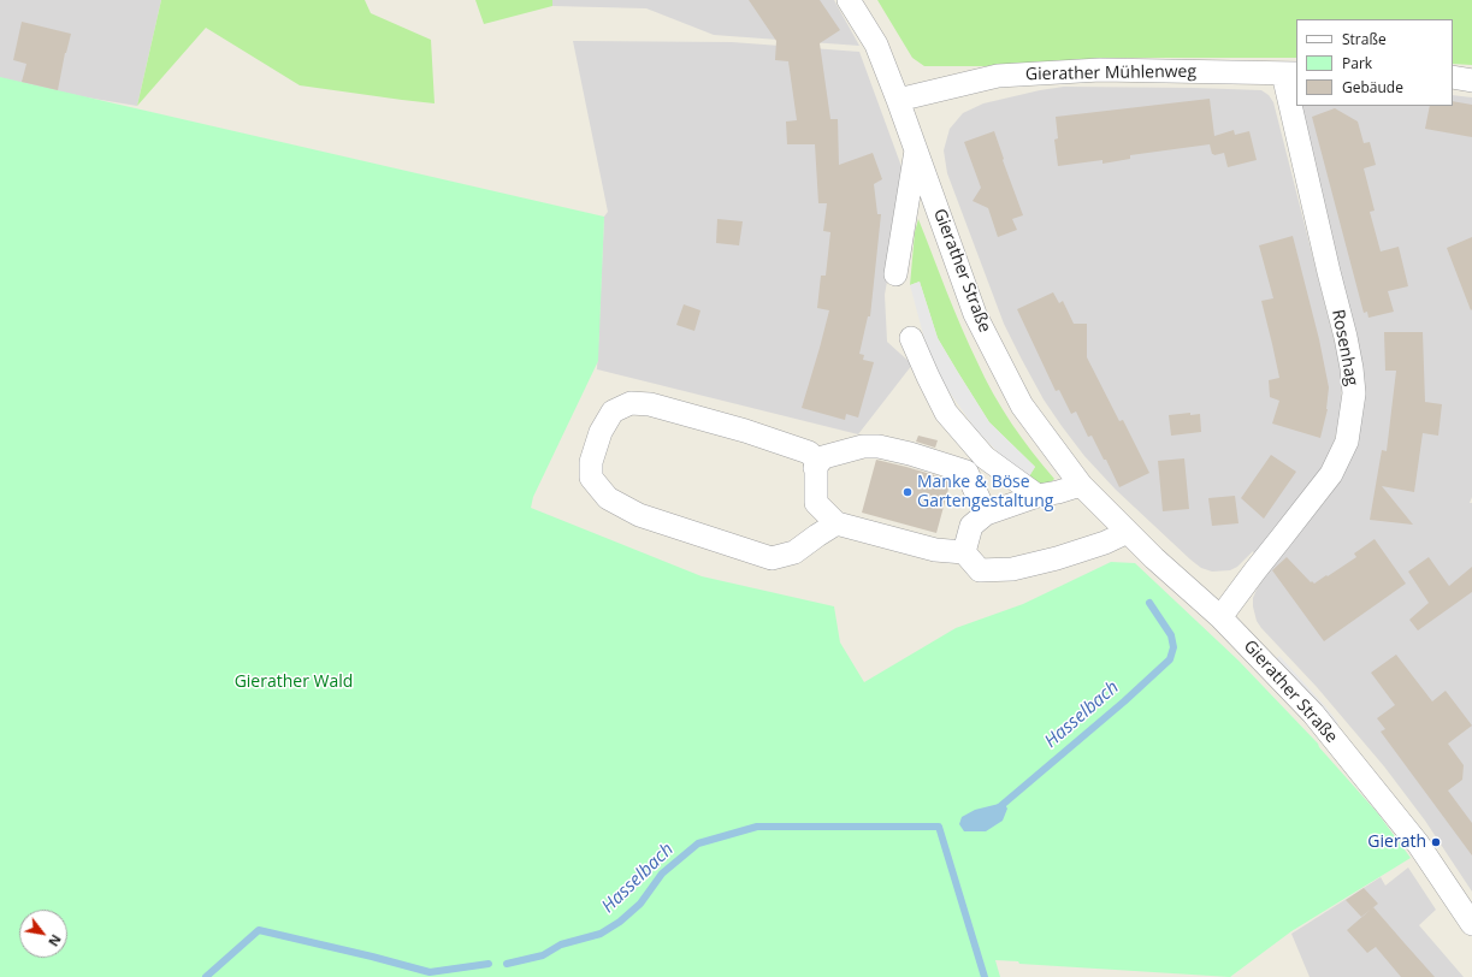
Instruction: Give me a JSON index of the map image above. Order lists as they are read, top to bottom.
{
  "streets": {
    "street": ["Gierather Mühlenweg", "Gierather Straße", "Rosenhag"]
  },
  "crossings": [
    ["Gierather Mühlenweg", "Gierather Straße"],
    ["Gierather Mühlenweg", "Rosenhag"],
    ["Gierather Straße", "Rosenhag"]
  ],
  "water": ["Hasselbach"],
  "parks": ["Gierather Wald"],
  "places": ["Manke & Böse Gartengestaltung", "Gierath"],
  "legend": ["Straße", "Park", "Gebäude"],
  "north": "bottom right"
}
